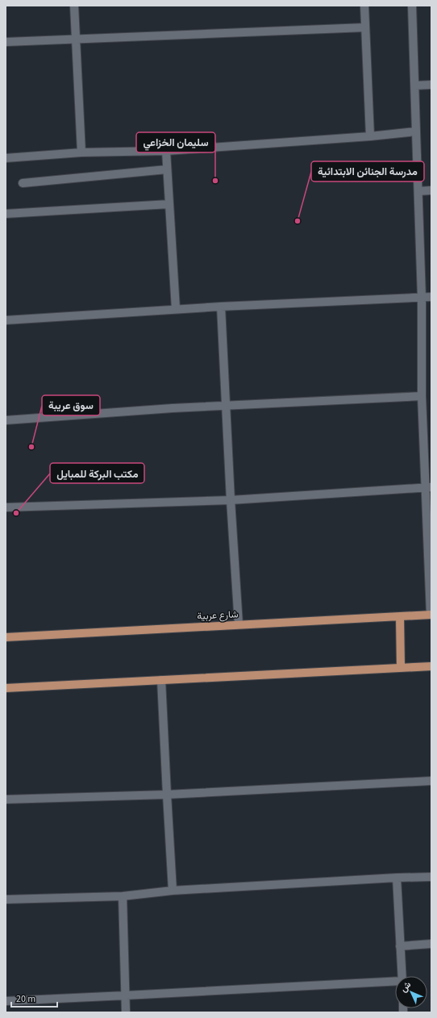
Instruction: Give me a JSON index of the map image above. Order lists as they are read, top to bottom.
{
  "streets": {
    "main road": ["شارع عربية"]
  },
  "places": [
    "سليمان الخزاعي",
    "مدرسة الجنائن الابتدائية",
    "سوق عريبة",
    "مكتب البركة للمبايل"
  ],
  "scale_bar": "20 m",
  "north": "top left"
}
